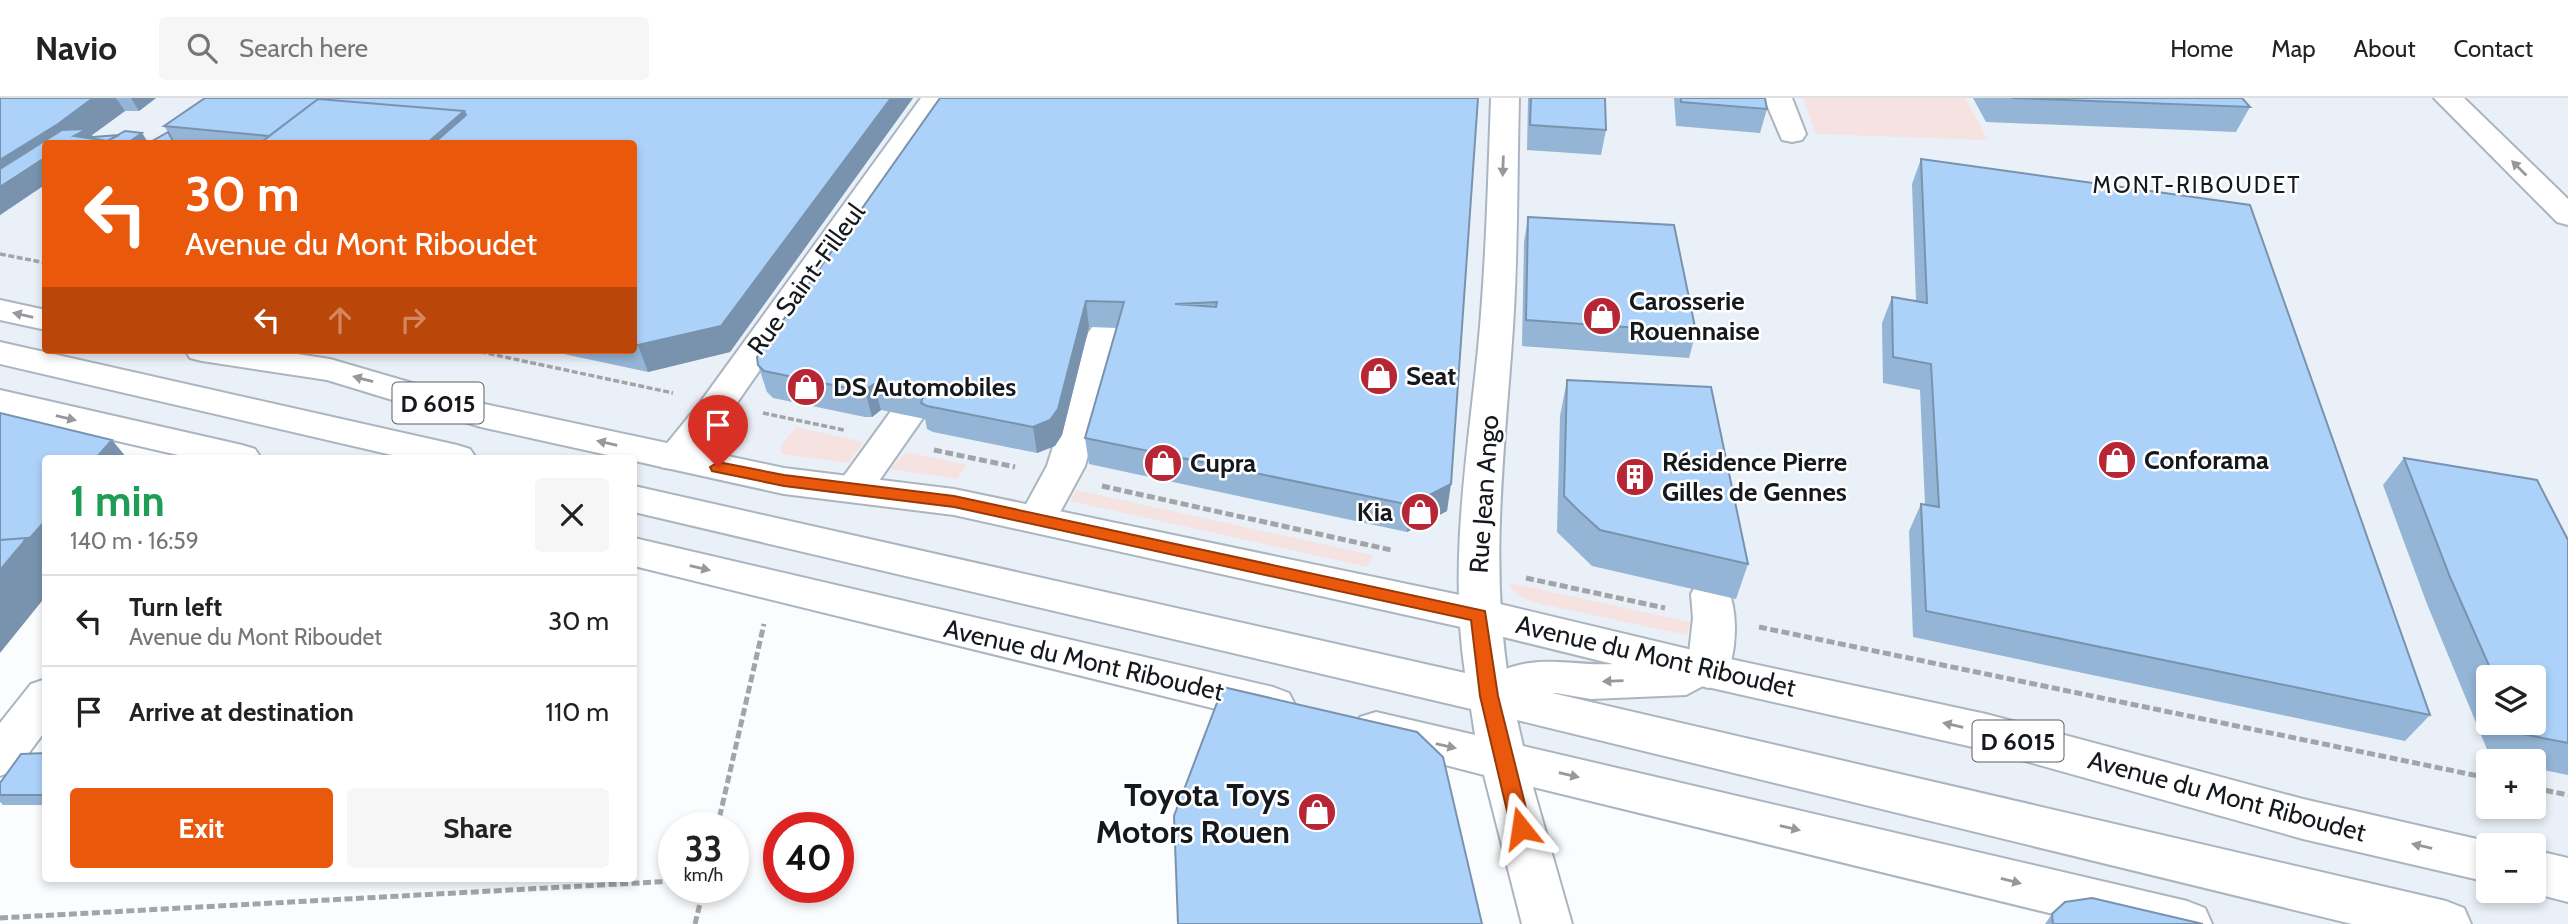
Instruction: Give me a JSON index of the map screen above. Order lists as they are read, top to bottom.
{
  "streets": {
    "street": [
      "Rue Saint-Filleul",
      "D 6015",
      "Rue Jean Ango",
      "Avenue du Mont Riboudet"
    ]
  },
  "crossings": [
    ["Rue Saint-Filleul", "Avenue du Mont Riboudet"],
    ["D 6015", "Rue Jean Ango"],
    ["D 6015", "Avenue du Mont Riboudet"],
    ["Rue Jean Ango", "Avenue du Mont Riboudet"]
  ],
  "one_way": ["Rue Jean Ango"],
  "districts": ["MONT-RIBOUDET"],
  "places": {
    "shop": [
      "Carosserie Rouennaise",
      "Seat",
      "DS Automobiles",
      "Conforama",
      "Cupra",
      "Kia",
      "Toyota Toys Motors Rouen"
    ],
    "building": ["Résidence Pierre Gilles de Gennes"]
  },
  "page": {
    "header": "Navio",
    "search": "Search here",
    "nav": [
      "Home",
      "Map",
      "About",
      "Contact"
    ],
    "turn": ["30 m", "Avenue du Mont Riboudet"],
    "heading": ["1 min", "140 m · 16:59"],
    "list": [
      {
        "name": "Turn left",
        "note": "Avenue du Mont Riboudet",
        "value": "30 m"
      },
      {
        "name": "Arrive at destination",
        "value": "110 m"
      }
    ],
    "map_buttons": ["+", "−"],
    "buttons": ["Exit", "Share"],
    "speed": "33 km/h",
    "limit": "40"
  }
}
